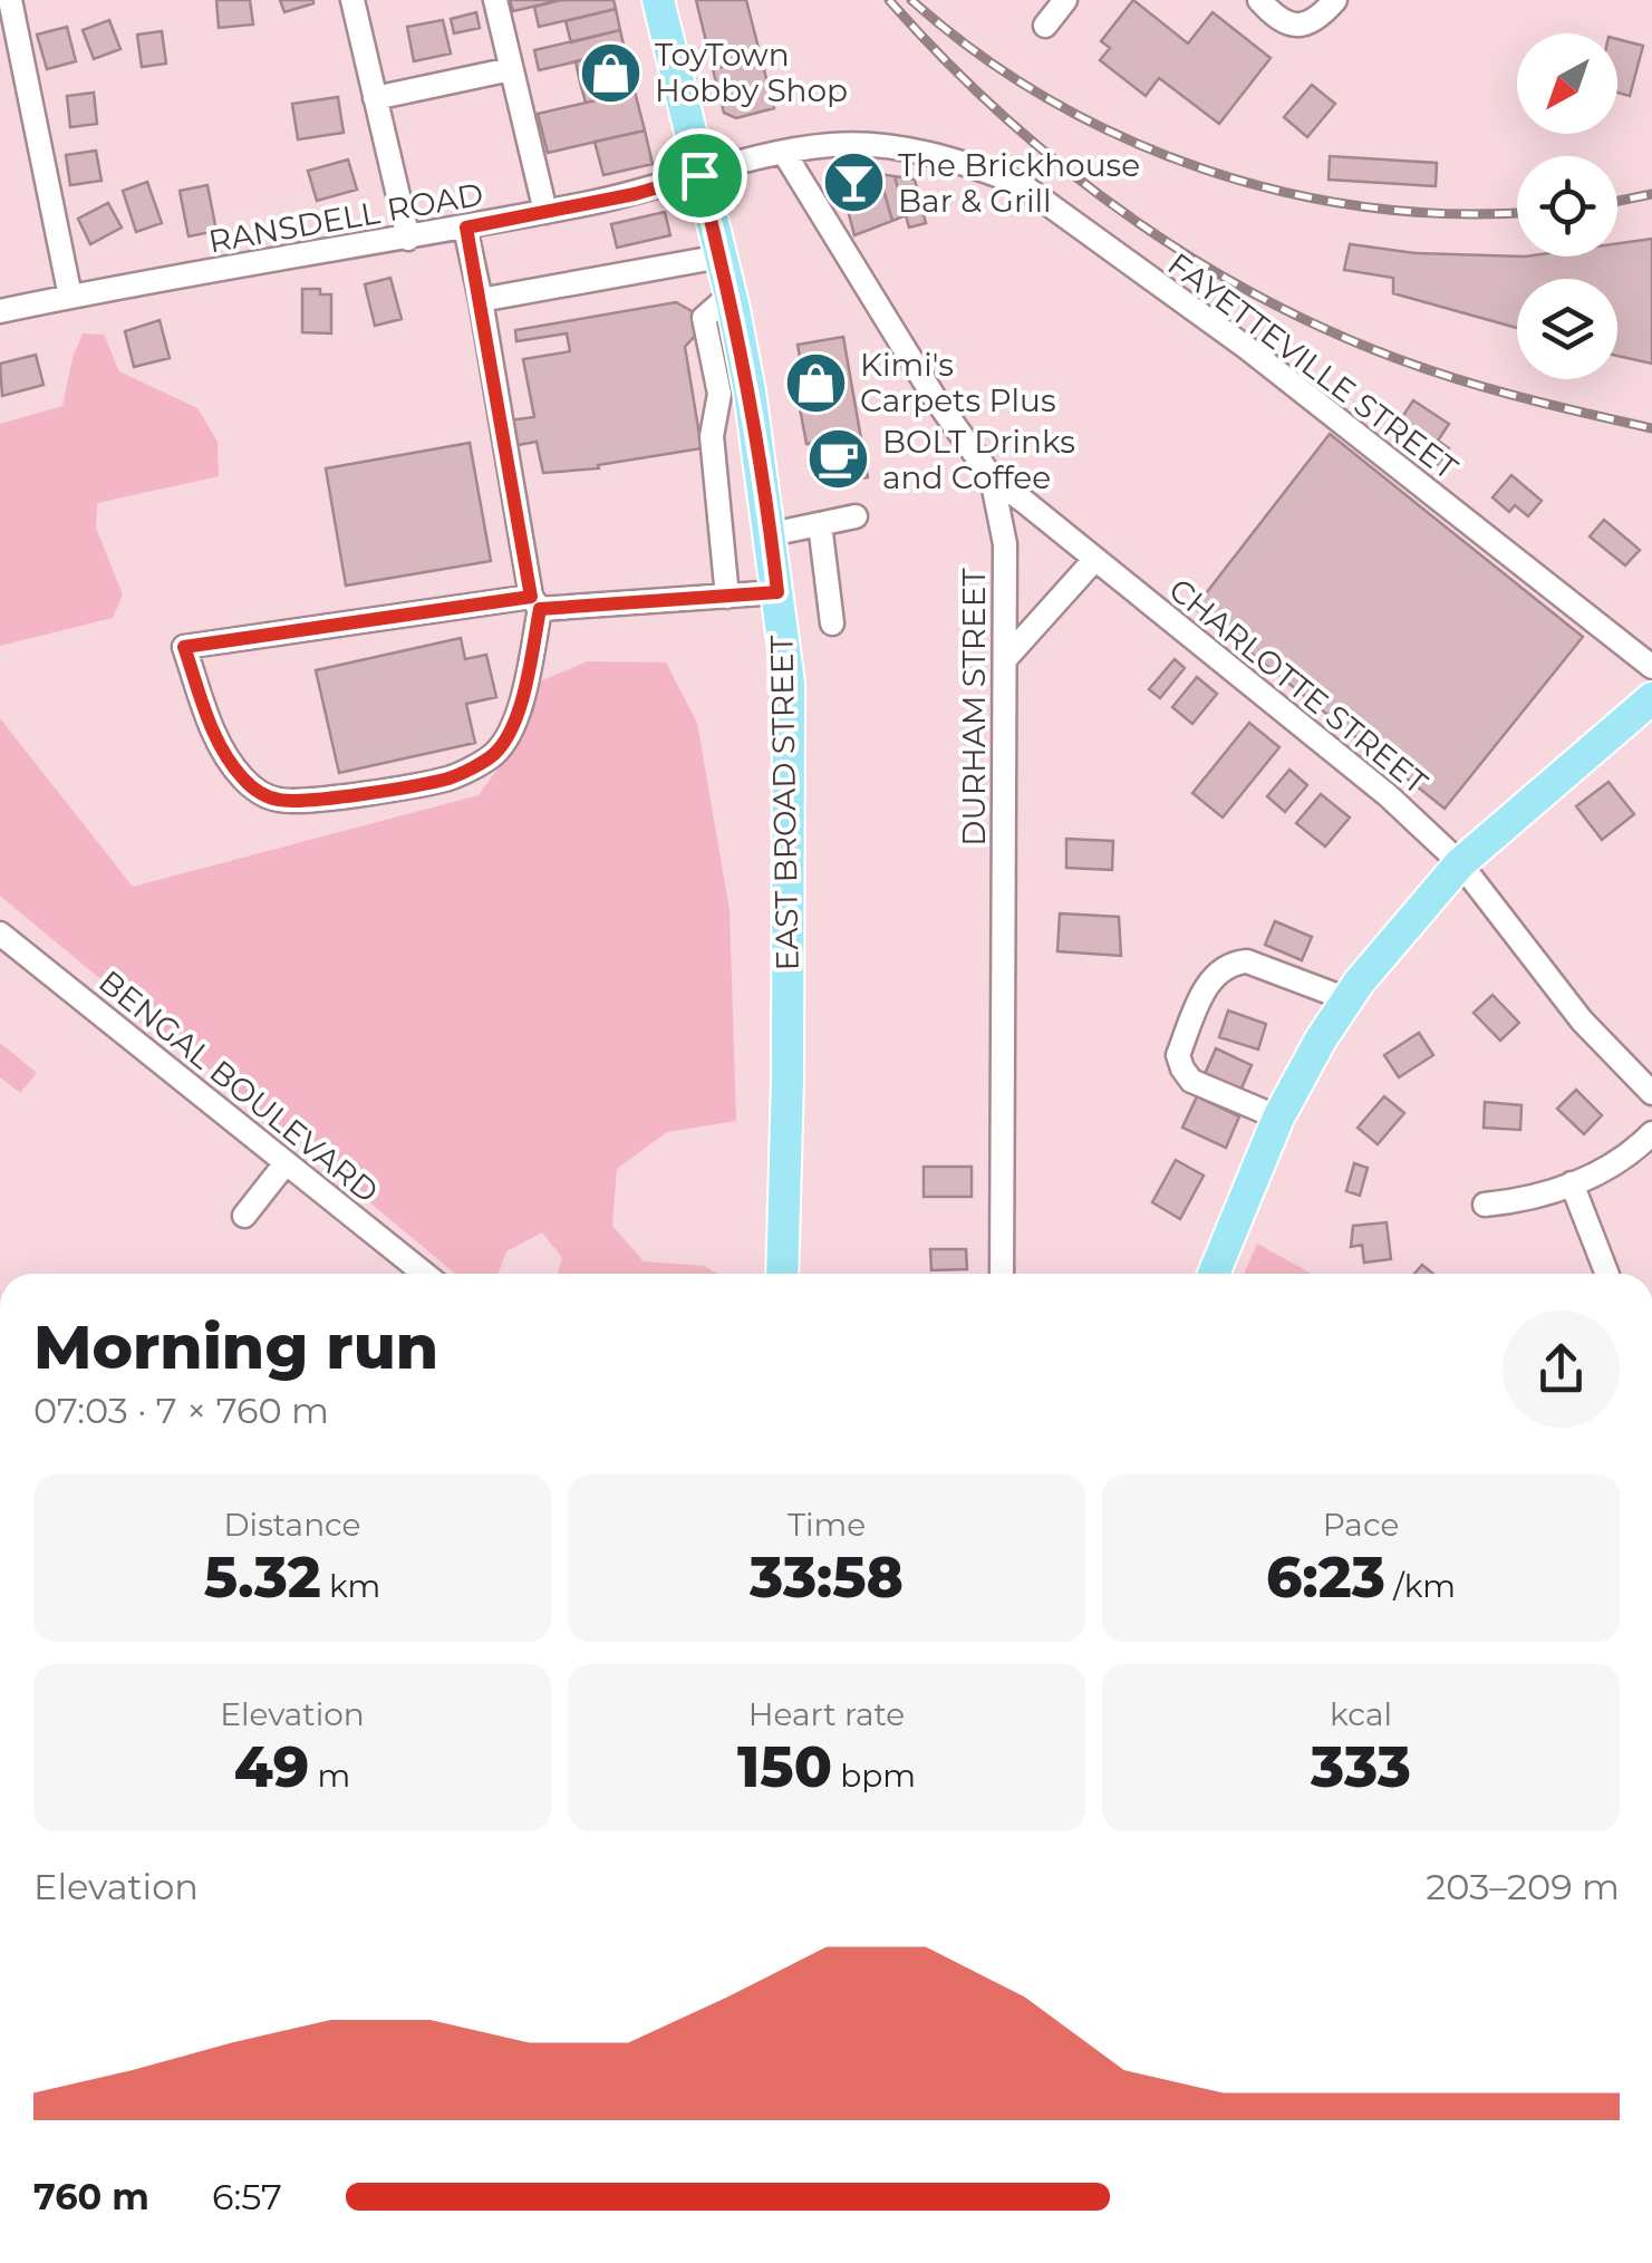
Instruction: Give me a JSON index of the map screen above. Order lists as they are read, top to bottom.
{
  "streets": {
    "main road": ["EAST BROAD STREET"],
    "street": [
      "RANSDELL ROAD",
      "FAYETTEVILLE STREET",
      "CHARLOTTE STREET",
      "DURHAM STREET",
      "BENGAL BOULEVARD"
    ]
  },
  "crossings": [
    ["RANSDELL ROAD", "FAYETTEVILLE STREET"],
    ["RANSDELL ROAD", "EAST BROAD STREET"],
    ["FAYETTEVILLE STREET", "DURHAM STREET"],
    ["FAYETTEVILLE STREET", "EAST BROAD STREET"],
    ["CHARLOTTE STREET", "DURHAM STREET"]
  ],
  "places": {
    "shop": ["ToyTown Hobby Shop", "Kimi's Carpets Plus"],
    "bar": ["The Brickhouse Bar & Grill"],
    "cafe": ["BOLT Drinks and Coffee"]
  },
  "north": "bottom left",
  "page": {
    "heading": ["Morning run", "07:03 · 7 × 760 m"],
    "stats": [
      ["Distance", "5.32 km"],
      ["Time", "33:58"],
      ["Pace", "6:23 /km"],
      ["Elevation", "49 m"],
      ["Heart rate", "150 bpm"],
      ["kcal", "333"]
    ],
    "chart": ["Elevation", "203–209 m"],
    "list": [
      {
        "name": "760 m",
        "note": "6:57"
      }
    ]
  }
}
